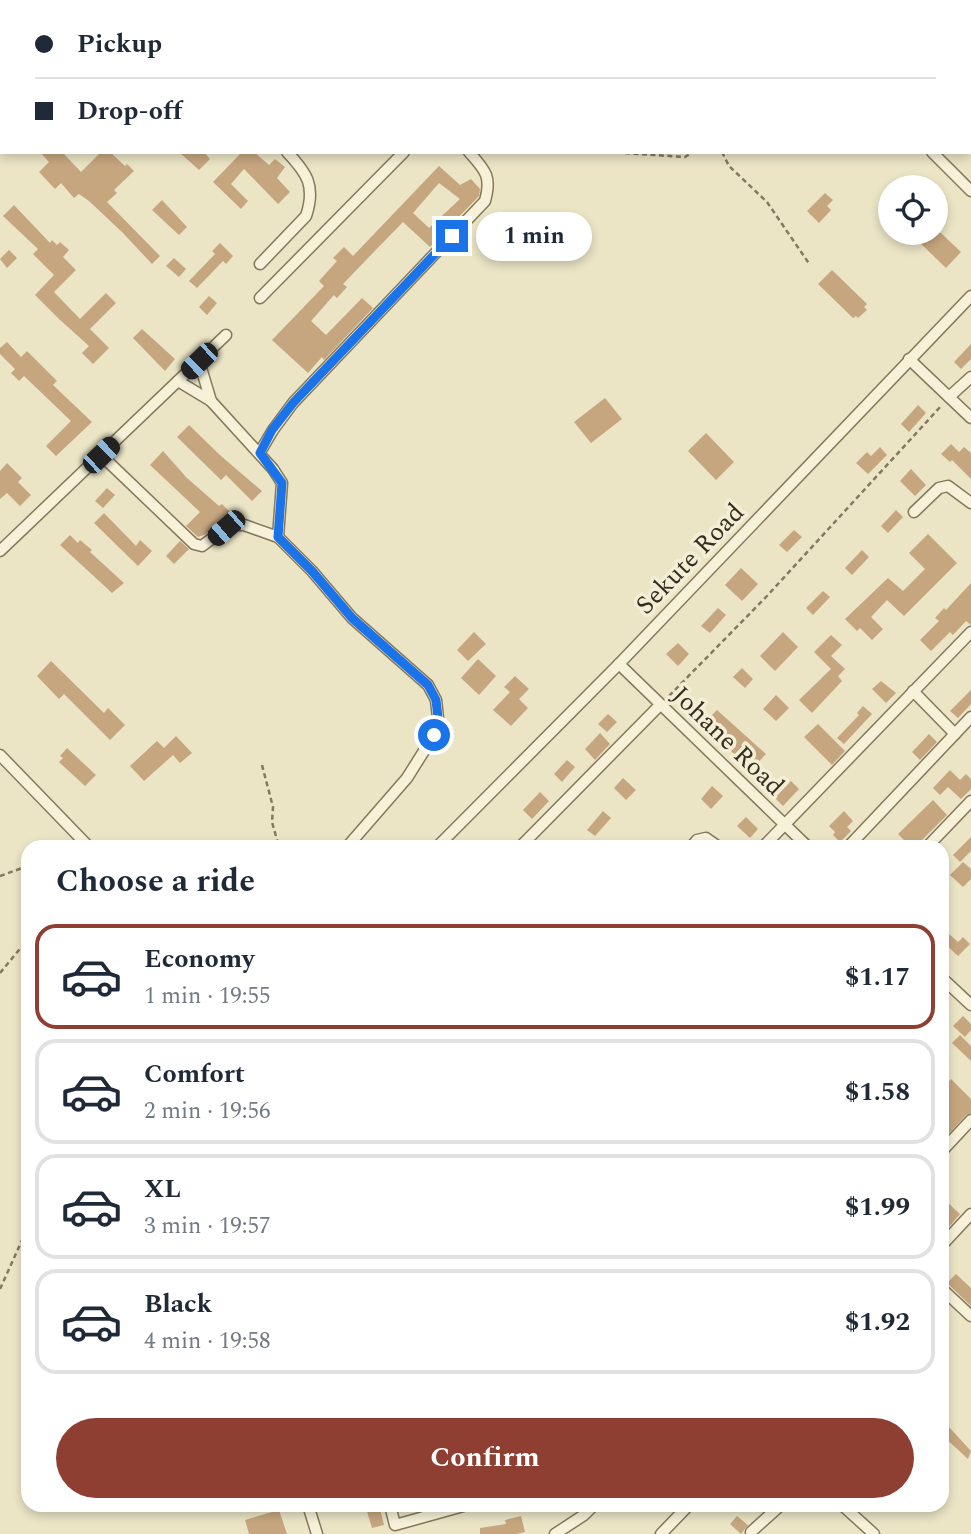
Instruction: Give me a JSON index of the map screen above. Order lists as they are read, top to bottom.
{
  "streets": {
    "street": ["Sekute Road", "Johane Road"]
  },
  "crossings": [
    ["Sekute Road", "Johane Road"]
  ],
  "page": {
    "banner": ["Pickup", "Drop-off"],
    "bubble": "1 min",
    "heading": "Choose a ride",
    "list": [
      {
        "name": "Economy",
        "note": "1 min · 19:55",
        "value": "$1.17"
      },
      {
        "name": "Comfort",
        "note": "2 min · 19:56",
        "value": "$1.58"
      },
      {
        "name": "XL",
        "note": "3 min · 19:57",
        "value": "$1.99"
      },
      {
        "name": "Black",
        "note": "4 min · 19:58",
        "value": "$1.92"
      }
    ],
    "buttons": "Confirm"
  }
}
